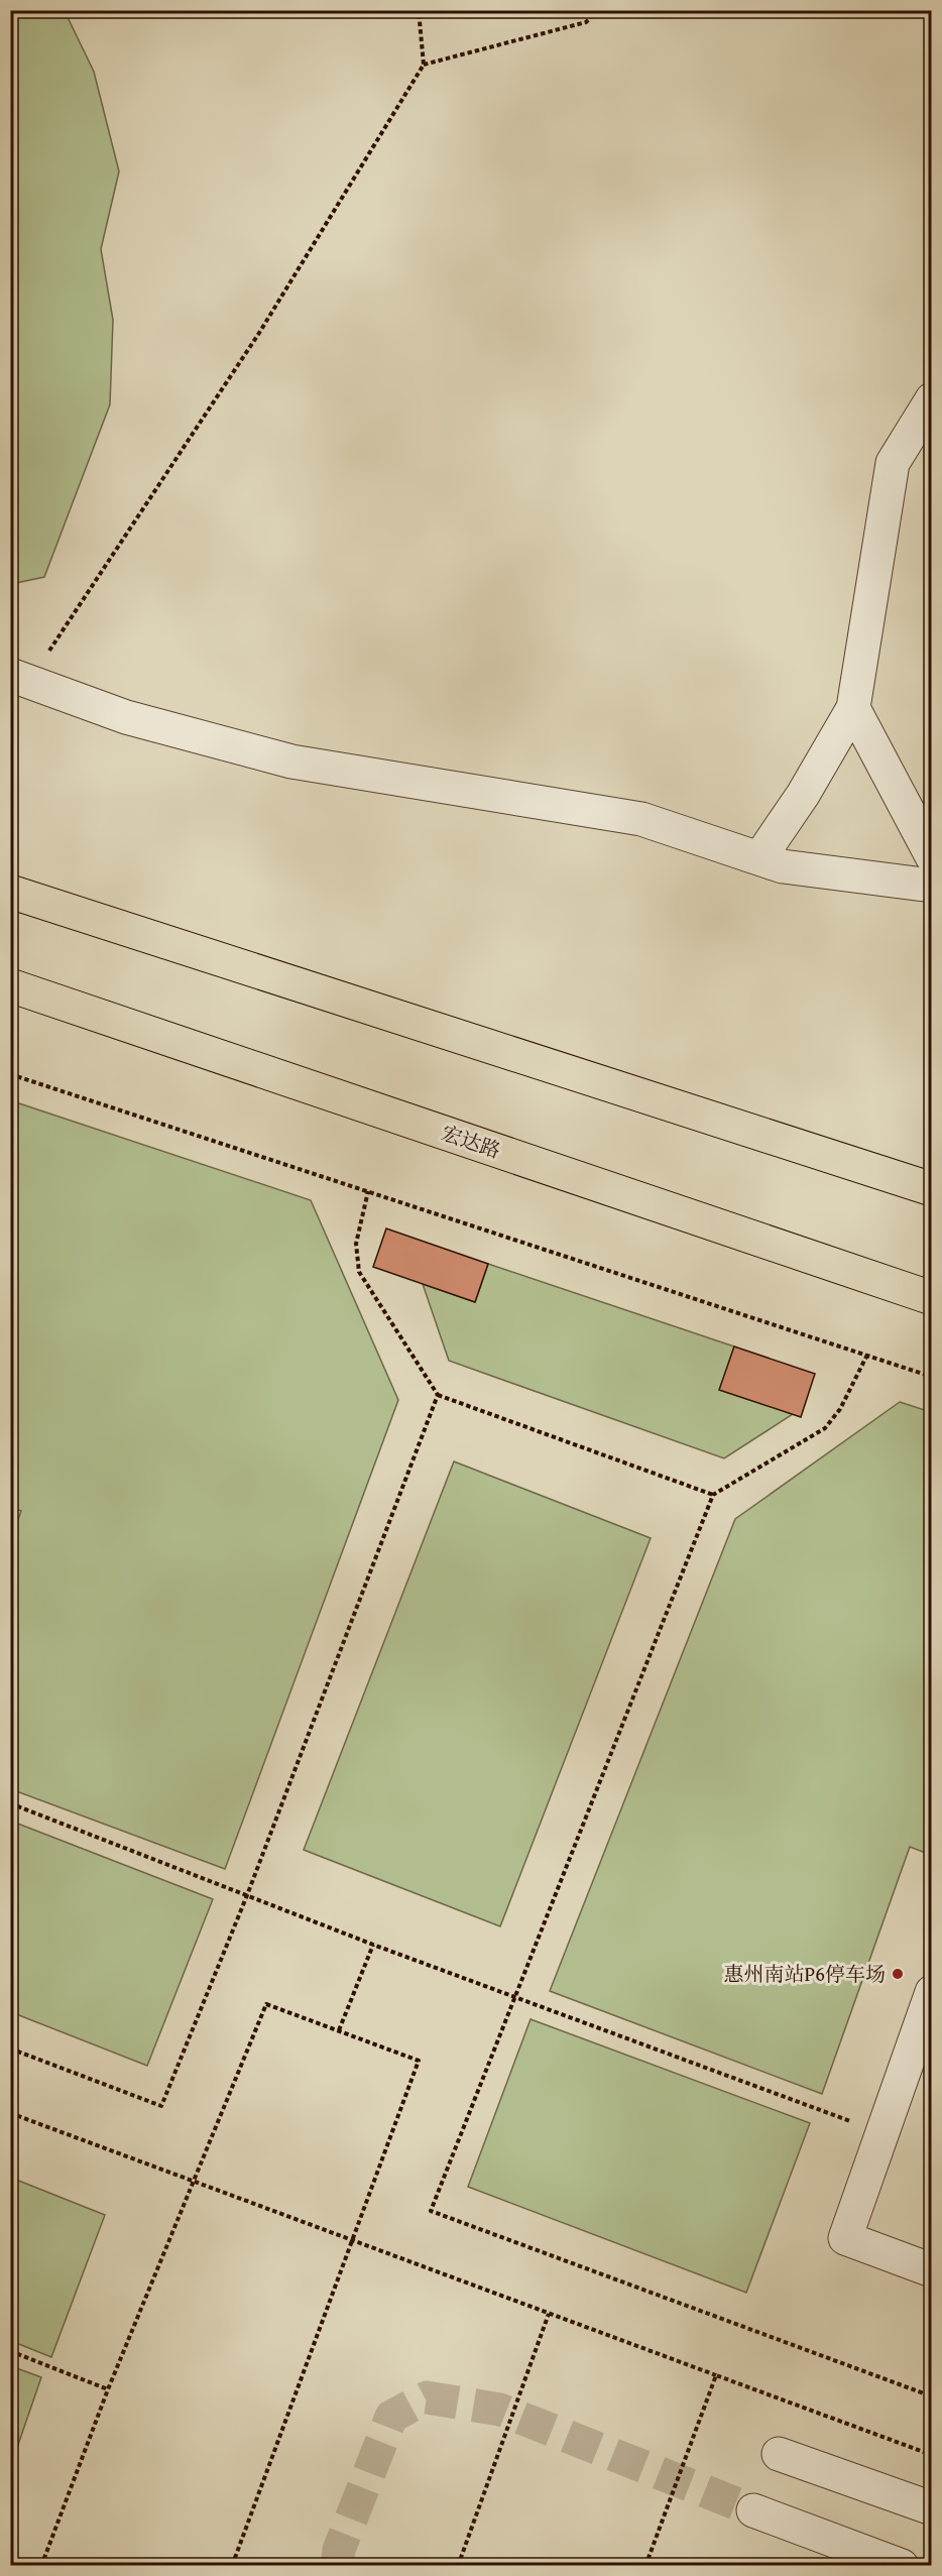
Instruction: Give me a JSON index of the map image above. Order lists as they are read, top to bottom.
{
  "streets": {
    "main road": ["宏达路"]
  },
  "places": ["惠州南站P6停车场"]
}
